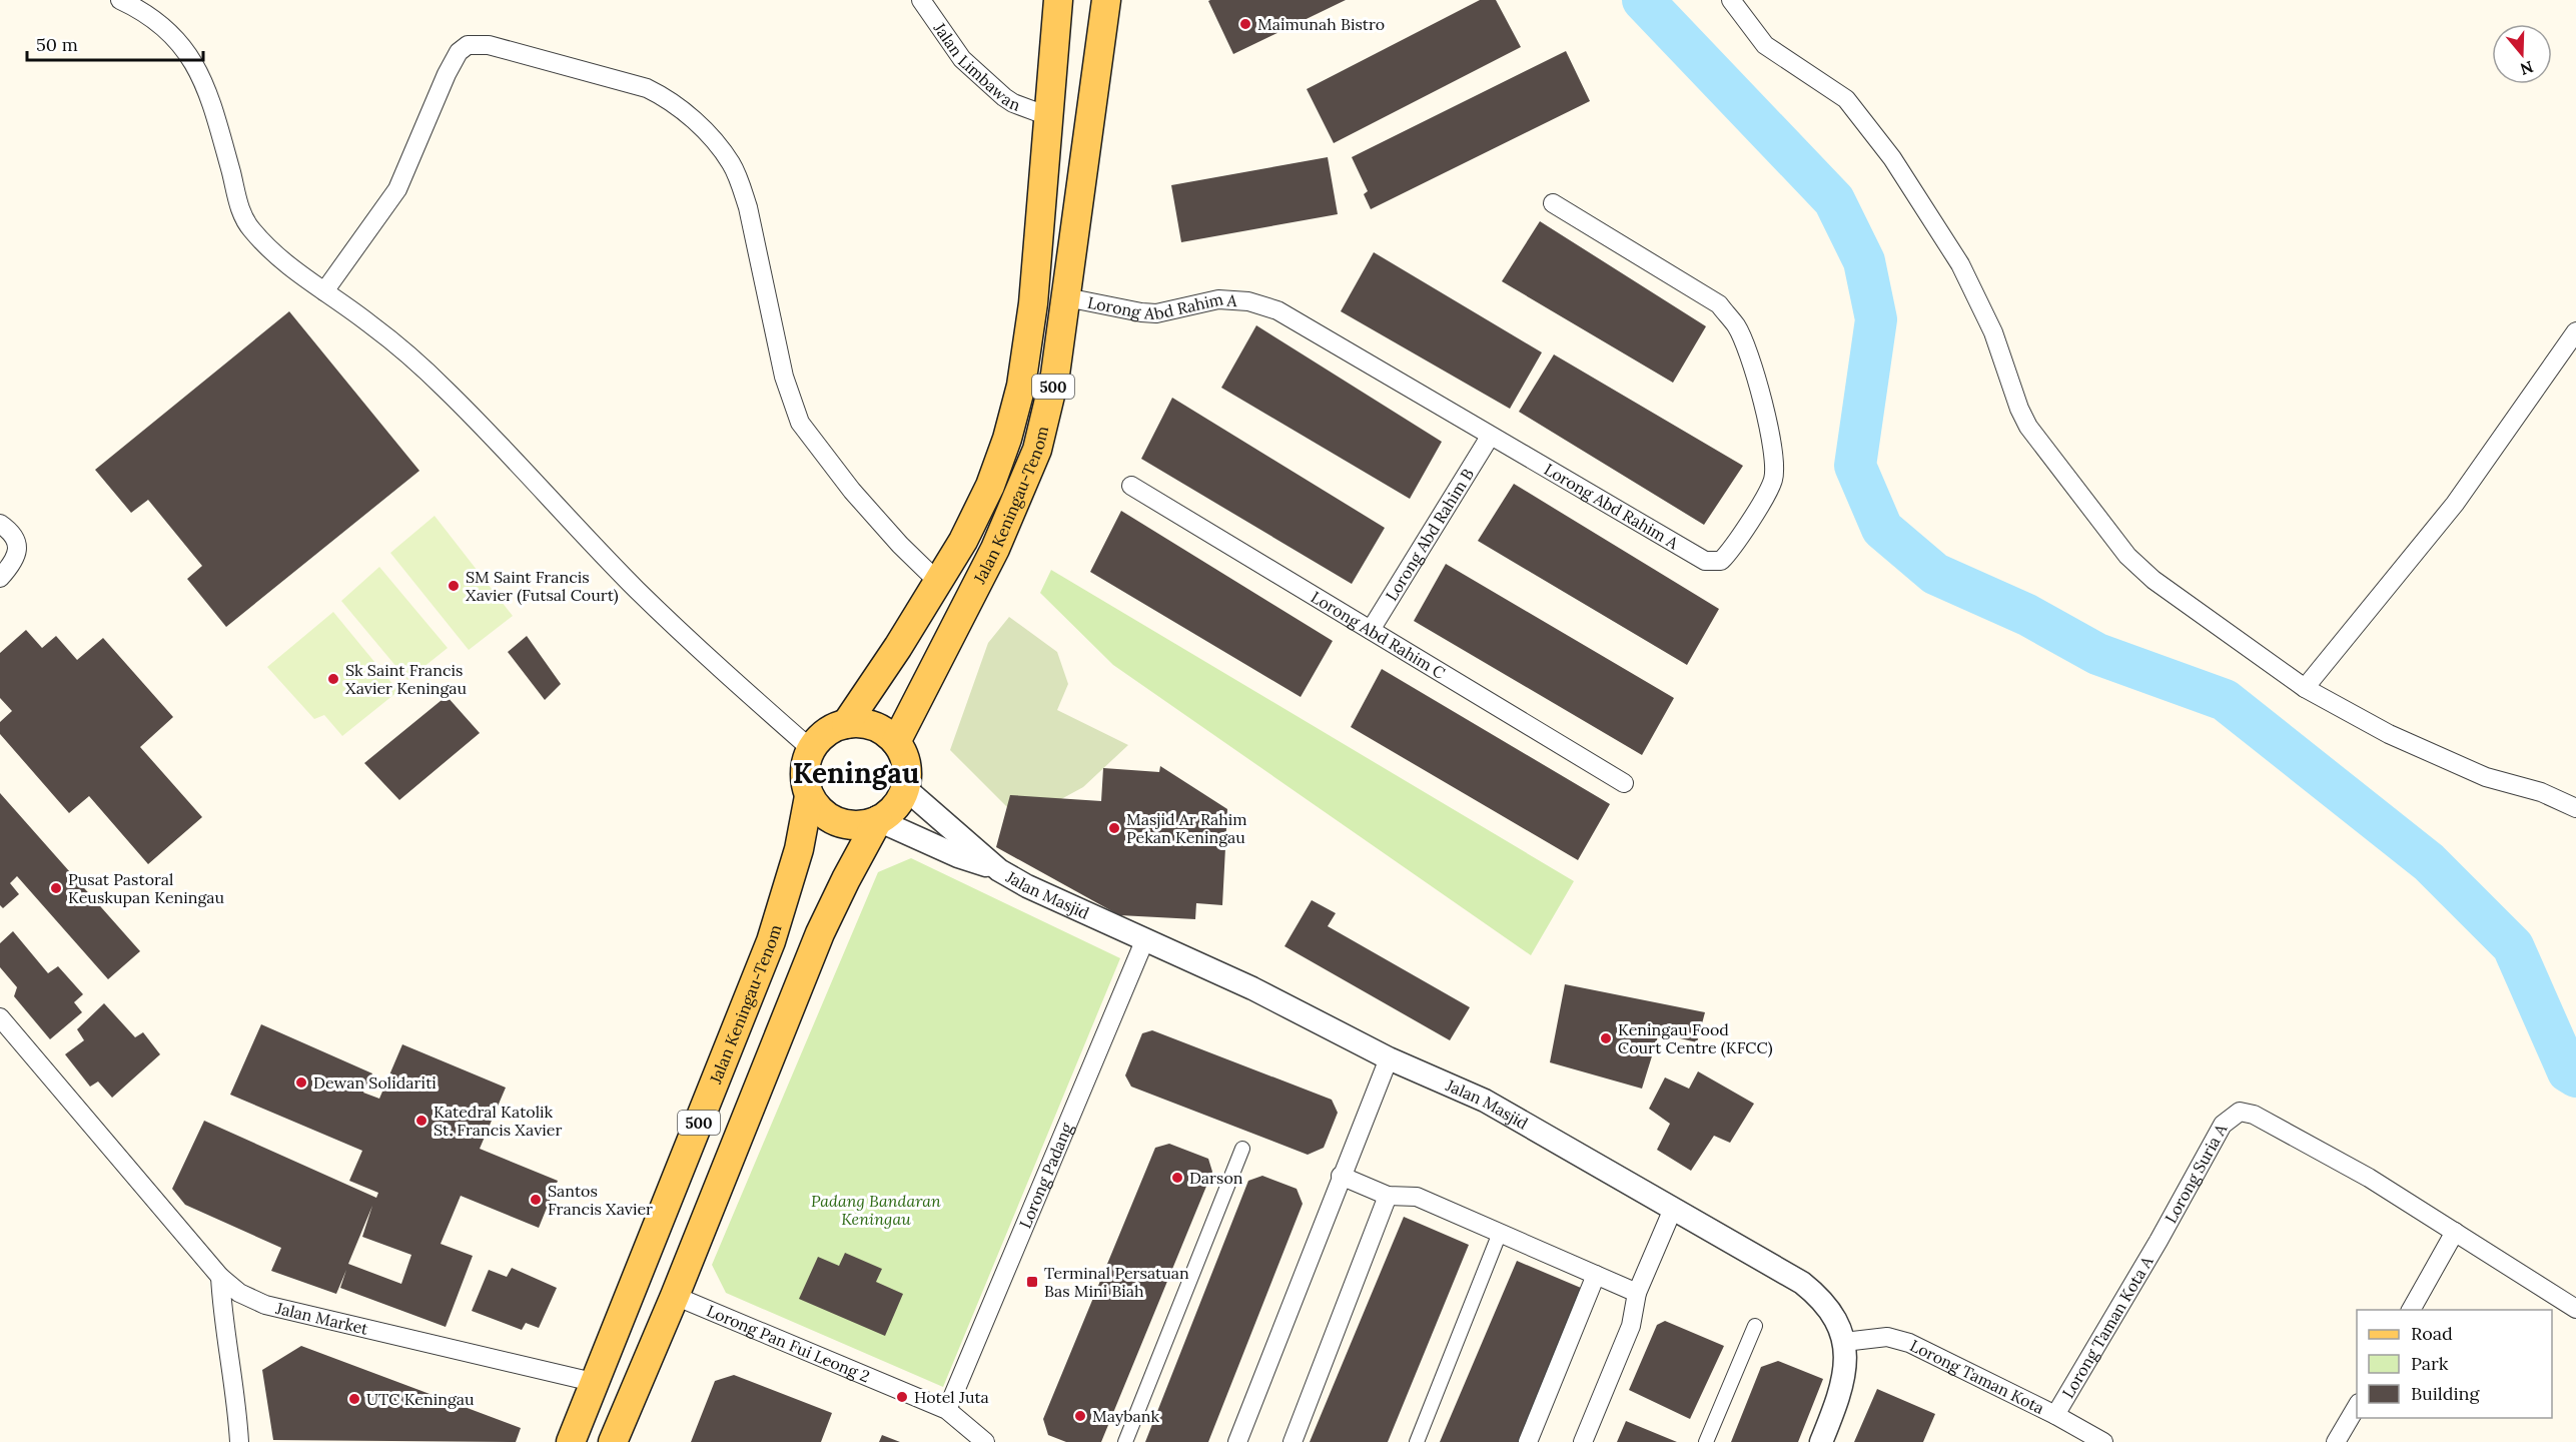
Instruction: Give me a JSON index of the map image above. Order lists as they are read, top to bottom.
{
  "streets": {
    "main road": ["500", "Jalan Keningau-Tenom"],
    "street": [
      "Jalan Limbawan",
      "Lorong Abd Rahim A",
      "Lorong Abd Rahim B",
      "Lorong Abd Rahim C",
      "Jalan Masjid",
      "Lorong Suria A",
      "Lorong Padang",
      "Jalan Market",
      "Lorong Taman Kota A",
      "Lorong Pan Fui Leong 2",
      "Lorong Taman Kota"
    ]
  },
  "crossings": [
    ["Jalan Limbawan", "Jalan Keningau-Tenom"],
    ["Lorong Abd Rahim A", "Jalan Keningau-Tenom"],
    ["Lorong Abd Rahim A", "Lorong Abd Rahim B"],
    ["500", "Jalan Keningau-Tenom"],
    ["500", "Lorong Pan Fui Leong 2"],
    ["Jalan Keningau-Tenom", "Jalan Market"],
    ["Lorong Abd Rahim B", "Lorong Abd Rahim C"],
    ["Jalan Masjid", "Lorong Padang"],
    ["Jalan Masjid", "Lorong Taman Kota"],
    ["Lorong Suria A", "Lorong Taman Kota A"],
    ["Lorong Padang", "Lorong Pan Fui Leong 2"],
    ["Lorong Taman Kota A", "Lorong Taman Kota"]
  ],
  "districts": ["Keningau"],
  "parks": ["Padang Bandaran Keningau"],
  "places": {
    "other": [
      "Maimunah Bistro",
      "SM Saint Francis Xavier (Futsal Court)",
      "Sk Saint Francis Xavier Keningau",
      "Masjid Ar Rahim Pekan Keningau",
      "Pusat Pastoral Keuskupan Keningau",
      "Keningau Food Court Centre (KFCC)",
      "Dewan Solidariti",
      "Katedral Katolik St. Francis Xavier",
      "Darson",
      "Santos Francis Xavier",
      "Hotel Juta",
      "UTC Keningau",
      "Maybank"
    ],
    "transit": ["Terminal Persatuan Bas Mini Biah"]
  },
  "legend": ["Road", "Park", "Building"],
  "scale_bar": "50 m",
  "north": "bottom"
}
